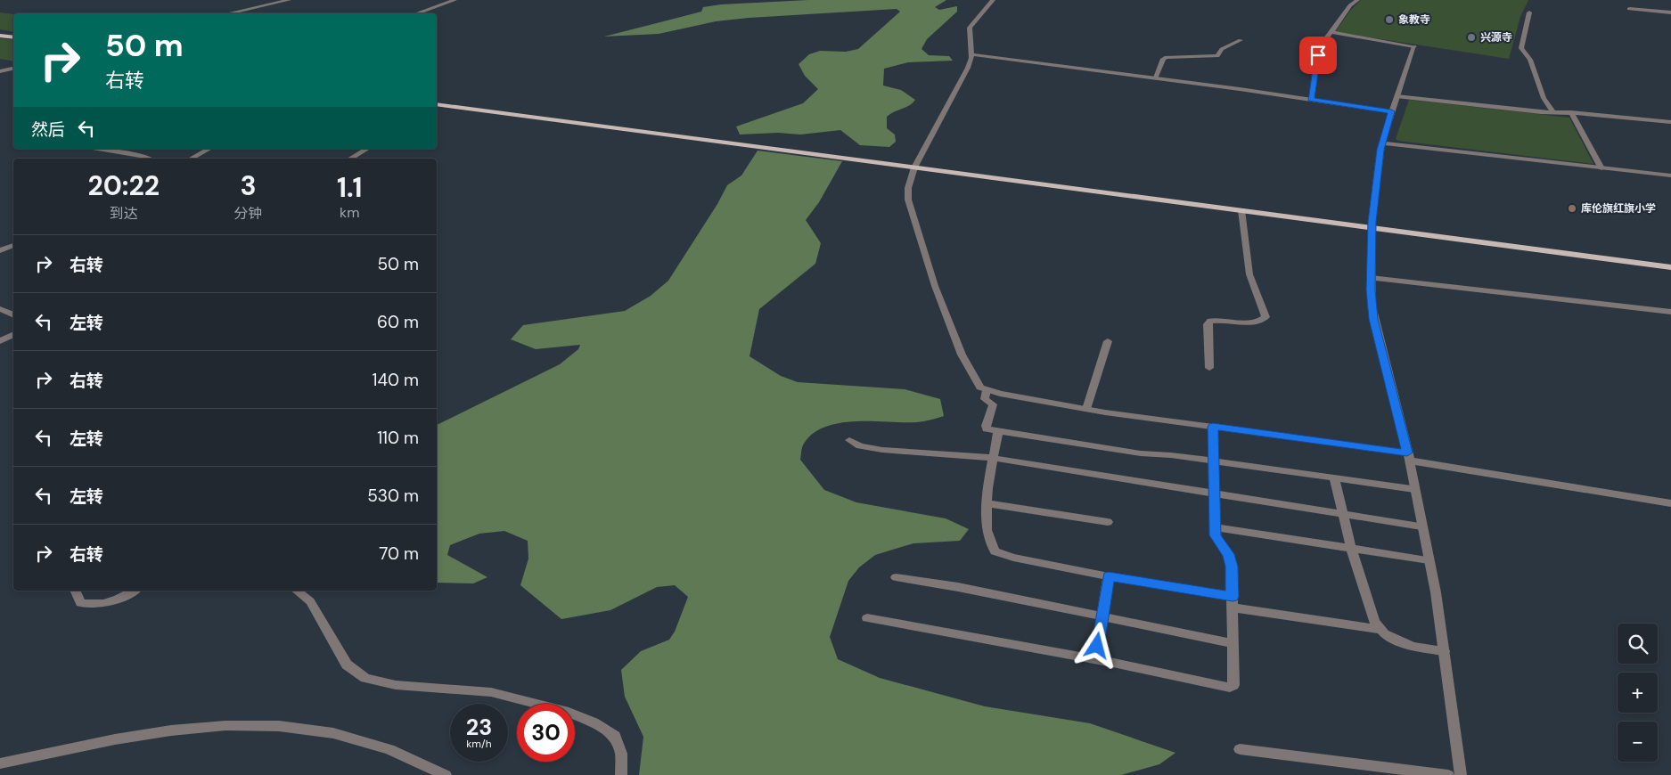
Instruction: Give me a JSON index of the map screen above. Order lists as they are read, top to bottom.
{
  "places": ["象教寺", "兴源寺", "库伦旗红旗小学"],
  "page": {
    "turn": ["50 m", "右转"],
    "then": "然后",
    "eta": [
      "20:22",
      "到达",
      "3",
      "分钟",
      "1.1",
      "km"
    ],
    "list": [
      {
        "name": "右转",
        "value": "50 m"
      },
      {
        "name": "左转",
        "value": "60 m"
      },
      {
        "name": "右转",
        "value": "140 m"
      },
      {
        "name": "左转",
        "value": "110 m"
      },
      {
        "name": "左转",
        "value": "530 m"
      },
      {
        "name": "右转",
        "value": "70 m"
      }
    ],
    "map_buttons": ["+", "−"],
    "speed": "23 km/h",
    "limit": "30"
  }
}
